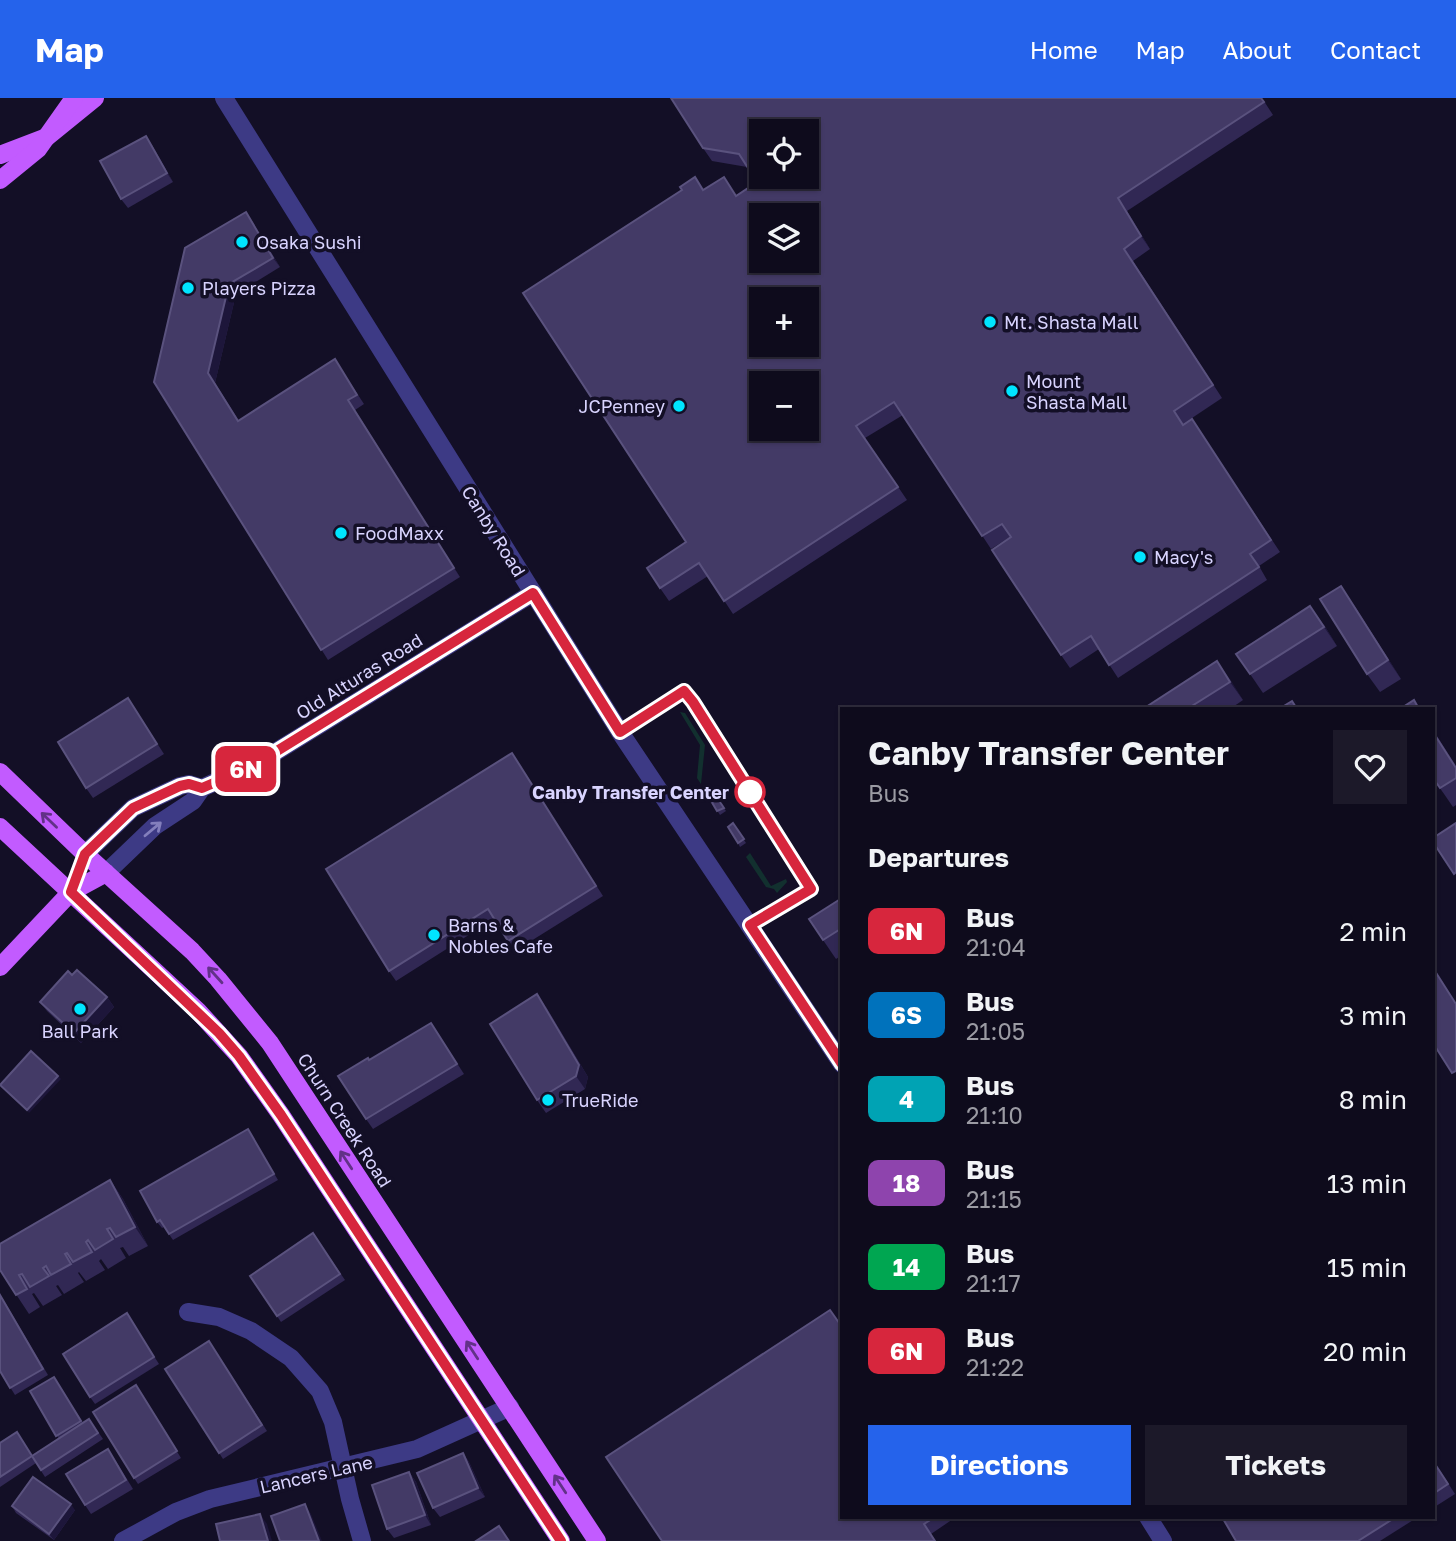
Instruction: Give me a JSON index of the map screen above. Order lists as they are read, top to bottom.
{
  "streets": {
    "main road": ["Old Alturas Road", "Churn Creek Road"],
    "street": ["Canby Road", "Lancers Lane"]
  },
  "crossings": [
    ["Canby Road", "Old Alturas Road"],
    ["Old Alturas Road", "Churn Creek Road"],
    ["Churn Creek Road", "Lancers Lane"]
  ],
  "places": [
    "Osaka Sushi",
    "Players Pizza",
    "Mt. Shasta Mall",
    "Mount Shasta Mall",
    "JCPenney",
    "FoodMaxx",
    "Macy's",
    "Canby Transfer Center",
    "Barns & Nobles Cafe",
    "Ball Park",
    "TrueRide"
  ],
  "lines": ["bus line 6N"],
  "page": {
    "header": "Map",
    "nav": [
      "Home",
      "Map",
      "About",
      "Contact"
    ],
    "on_map": "6N",
    "map_buttons": ["+", "−"],
    "heading": [
      ["Canby Transfer Center", "Bus"],
      "Departures"
    ],
    "list": [
      {
        "mark": "6N",
        "name": "Bus",
        "note": "21:04",
        "value": "2 min"
      },
      {
        "mark": "6S",
        "name": "Bus",
        "note": "21:05",
        "value": "3 min"
      },
      {
        "mark": "4",
        "name": "Bus",
        "note": "21:10",
        "value": "8 min"
      },
      {
        "mark": "18",
        "name": "Bus",
        "note": "21:15",
        "value": "13 min"
      },
      {
        "mark": "14",
        "name": "Bus",
        "note": "21:17",
        "value": "15 min"
      },
      {
        "mark": "6N",
        "name": "Bus",
        "note": "21:22",
        "value": "20 min"
      }
    ],
    "buttons": ["Directions", "Tickets"]
  }
}
